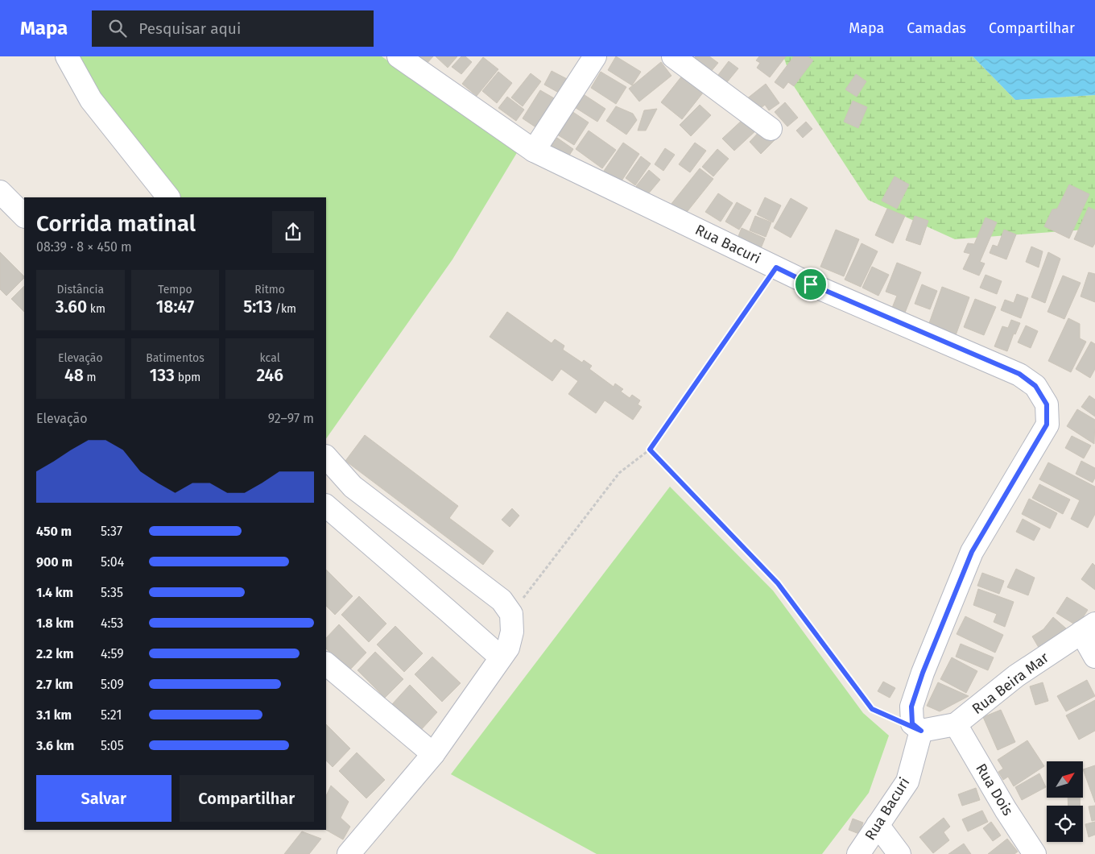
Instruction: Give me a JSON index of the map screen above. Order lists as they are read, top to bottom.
{
  "streets": {
    "street": ["Rua Bacuri", "Rua Beira Mar", "Rua Dois"]
  },
  "crossings": [
    ["Rua Bacuri", "Rua Beira Mar"],
    ["Rua Beira Mar", "Rua Dois"]
  ],
  "north": "top right",
  "page": {
    "header": "Mapa",
    "search": "Pesquisar aqui",
    "nav": ["Mapa", "Camadas", "Compartilhar"],
    "heading": ["Corrida matinal", "08:39 · 8 × 450 m"],
    "stats": [
      ["Distância", "3.60 km"],
      ["Tempo", "18:47"],
      ["Ritmo", "5:13 /km"],
      ["Elevação", "48 m"],
      ["Batimentos", "133 bpm"],
      ["kcal", "246"]
    ],
    "chart": ["Elevação", "92–97 m"],
    "list": [
      {
        "name": "450 m",
        "note": "5:37"
      },
      {
        "name": "900 m",
        "note": "5:04"
      },
      {
        "name": "1.4 km",
        "note": "5:35"
      },
      {
        "name": "1.8 km",
        "note": "4:53"
      },
      {
        "name": "2.2 km",
        "note": "4:59"
      },
      {
        "name": "2.7 km",
        "note": "5:09"
      },
      {
        "name": "3.1 km",
        "note": "5:21"
      },
      {
        "name": "3.6 km",
        "note": "5:05"
      }
    ],
    "buttons": ["Salvar", "Compartilhar"]
  }
}
